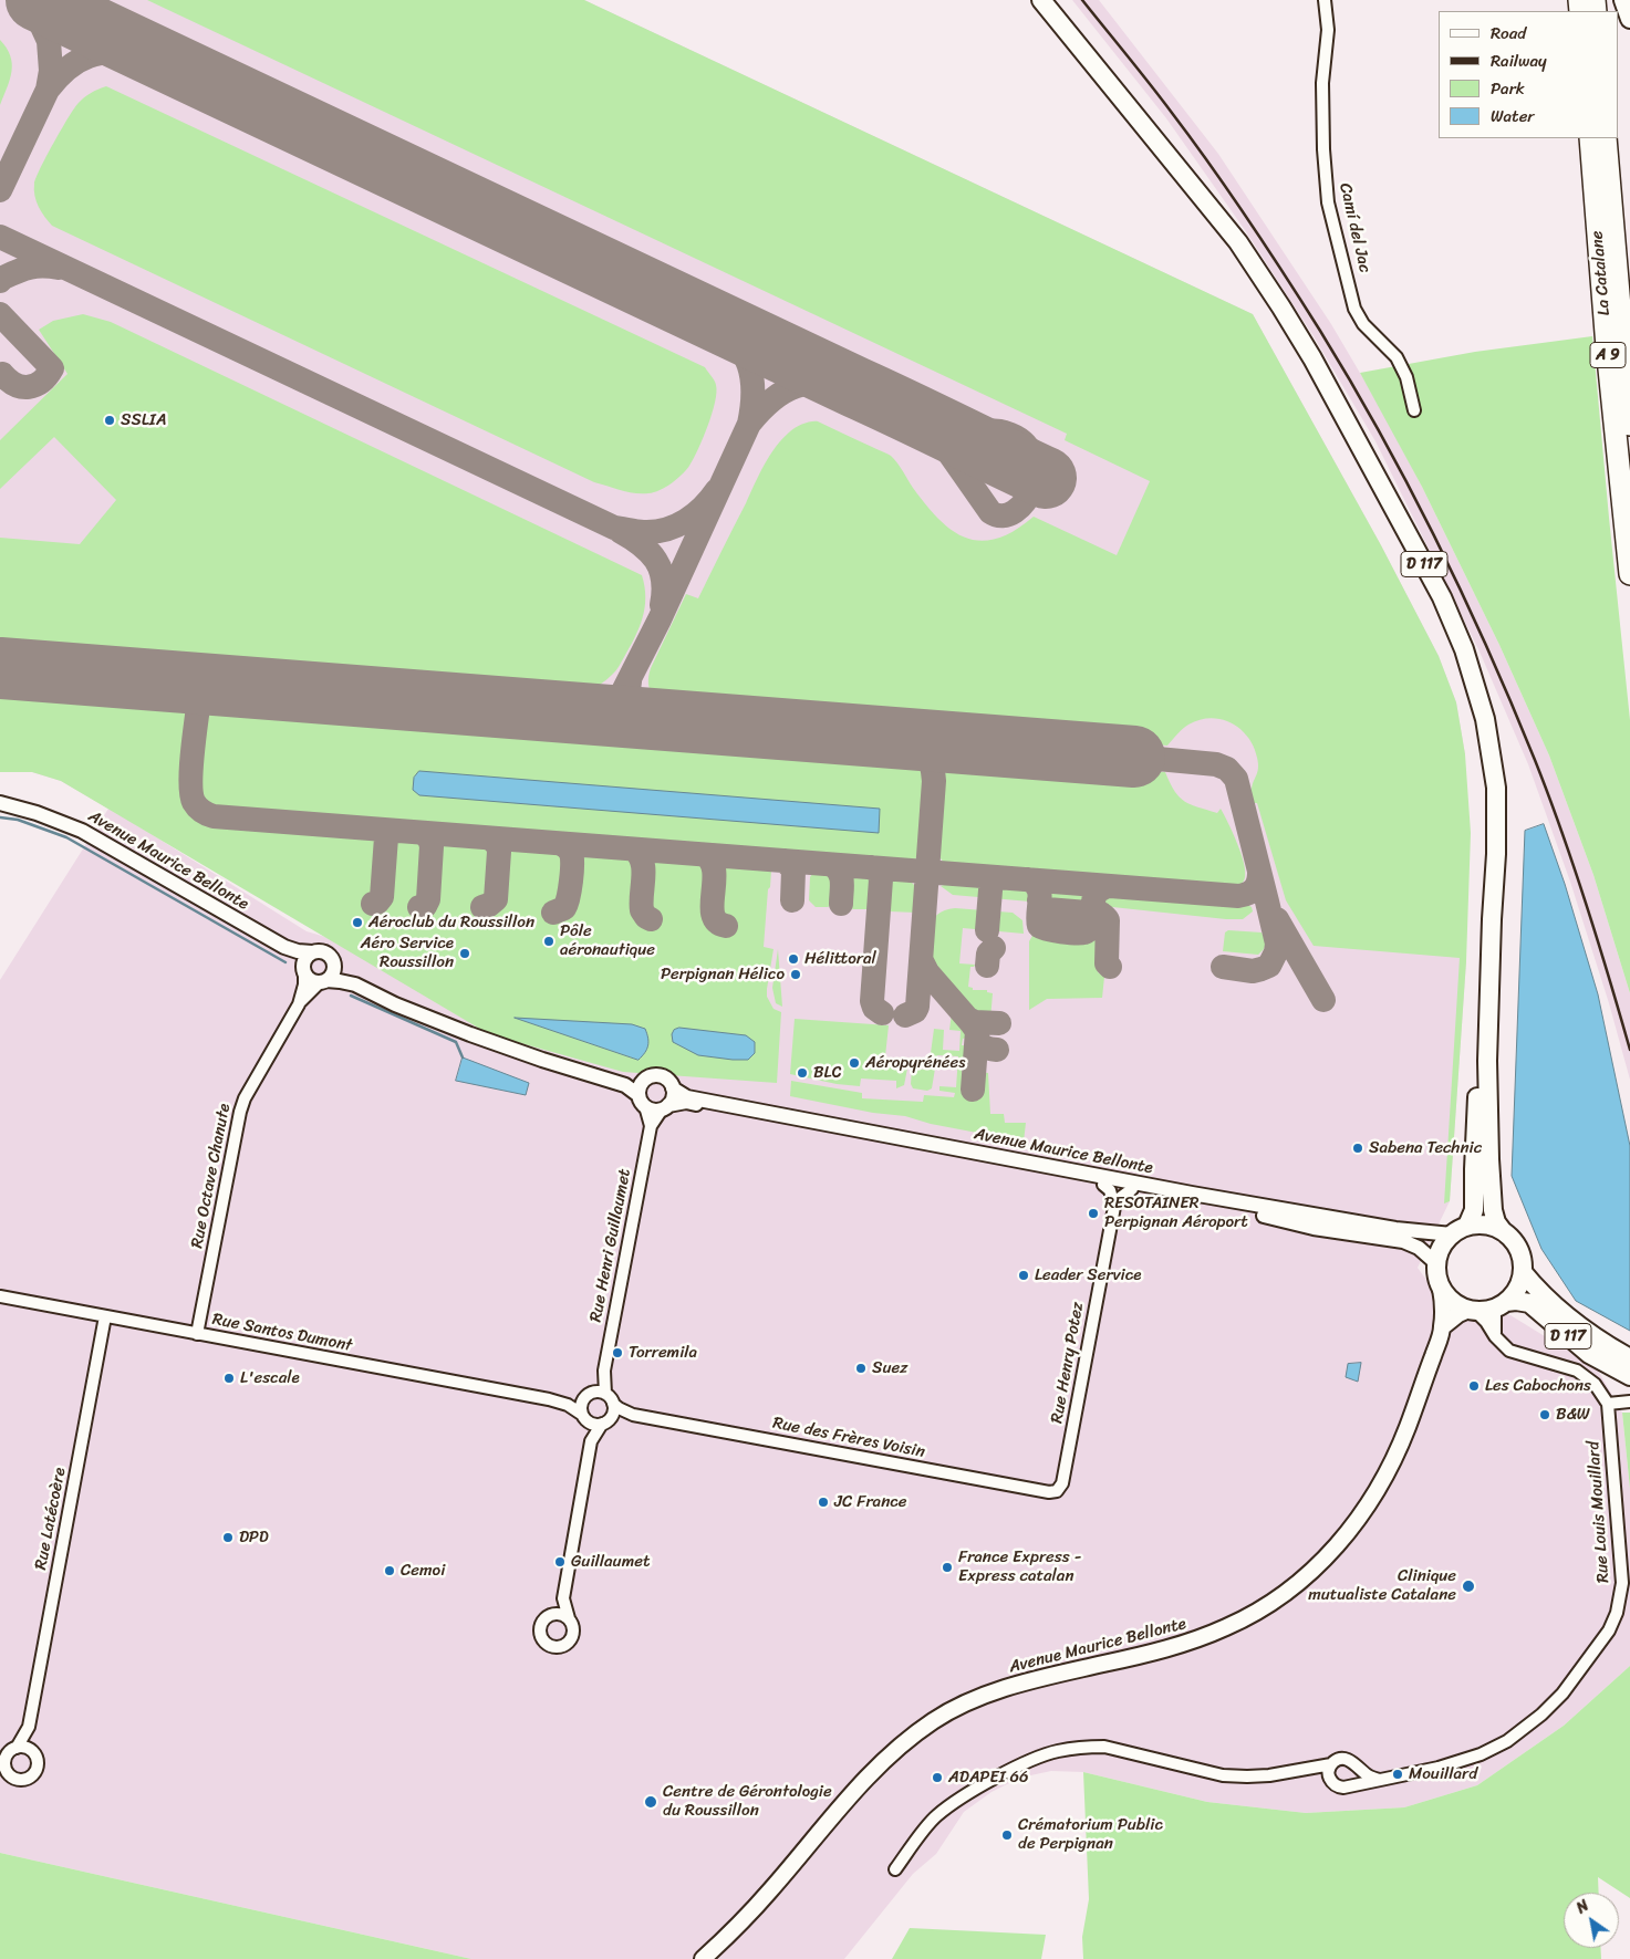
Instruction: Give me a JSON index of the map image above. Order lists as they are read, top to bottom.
{
  "streets": {
    "highway": ["La Catalane", "A 9"],
    "main road": ["D 117", "Avenue Maurice Bellonte"],
    "street": [
      "Camí del Jac",
      "Rue Octave Chanute",
      "Rue Henri Guillaumet",
      "Rue Santos Dumont",
      "Rue Henry Potez",
      "Rue des Frères Voisin",
      "Rue Louis Mouillard",
      "Rue Latécoère"
    ]
  },
  "crossings": [
    ["D 117", "Avenue Maurice Bellonte"],
    ["Avenue Maurice Bellonte", "Rue Octave Chanute"],
    ["Avenue Maurice Bellonte", "Rue Henri Guillaumet"],
    ["Rue Octave Chanute", "Rue Santos Dumont"],
    ["Rue Henri Guillaumet", "Rue Santos Dumont"],
    ["Rue Henri Guillaumet", "Rue des Frères Voisin"],
    ["Rue Santos Dumont", "Rue des Frères Voisin"],
    ["Rue Santos Dumont", "Rue Latécoère"],
    ["Rue Henry Potez", "Rue des Frères Voisin"]
  ],
  "places": [
    "SSLIA",
    "Aéroclub du Roussillon",
    "Pôle aéronautique",
    "Aéro Service Roussillon",
    "Hélittoral",
    "Perpignan Hélico",
    "Aéropyrénées",
    "BLC",
    "Sabena Technic",
    "RESOTAINER Perpignan Aéroport",
    "Leader Service",
    "Torremila",
    "Suez",
    "L'escale",
    "Les Cabochons",
    "B&W",
    "JC France",
    "DPD",
    "Guillaumet",
    "France Express - Express catalan",
    "Cemoi",
    "Clinique mutualiste Catalane",
    "Mouillard",
    "ADAPEI 66",
    "Centre de Gérontologie du Roussillon",
    "Crématorium Public de Perpignan"
  ],
  "legend": [
    "Road",
    "Railway",
    "Park",
    "Water"
  ],
  "north": "top left"
}
